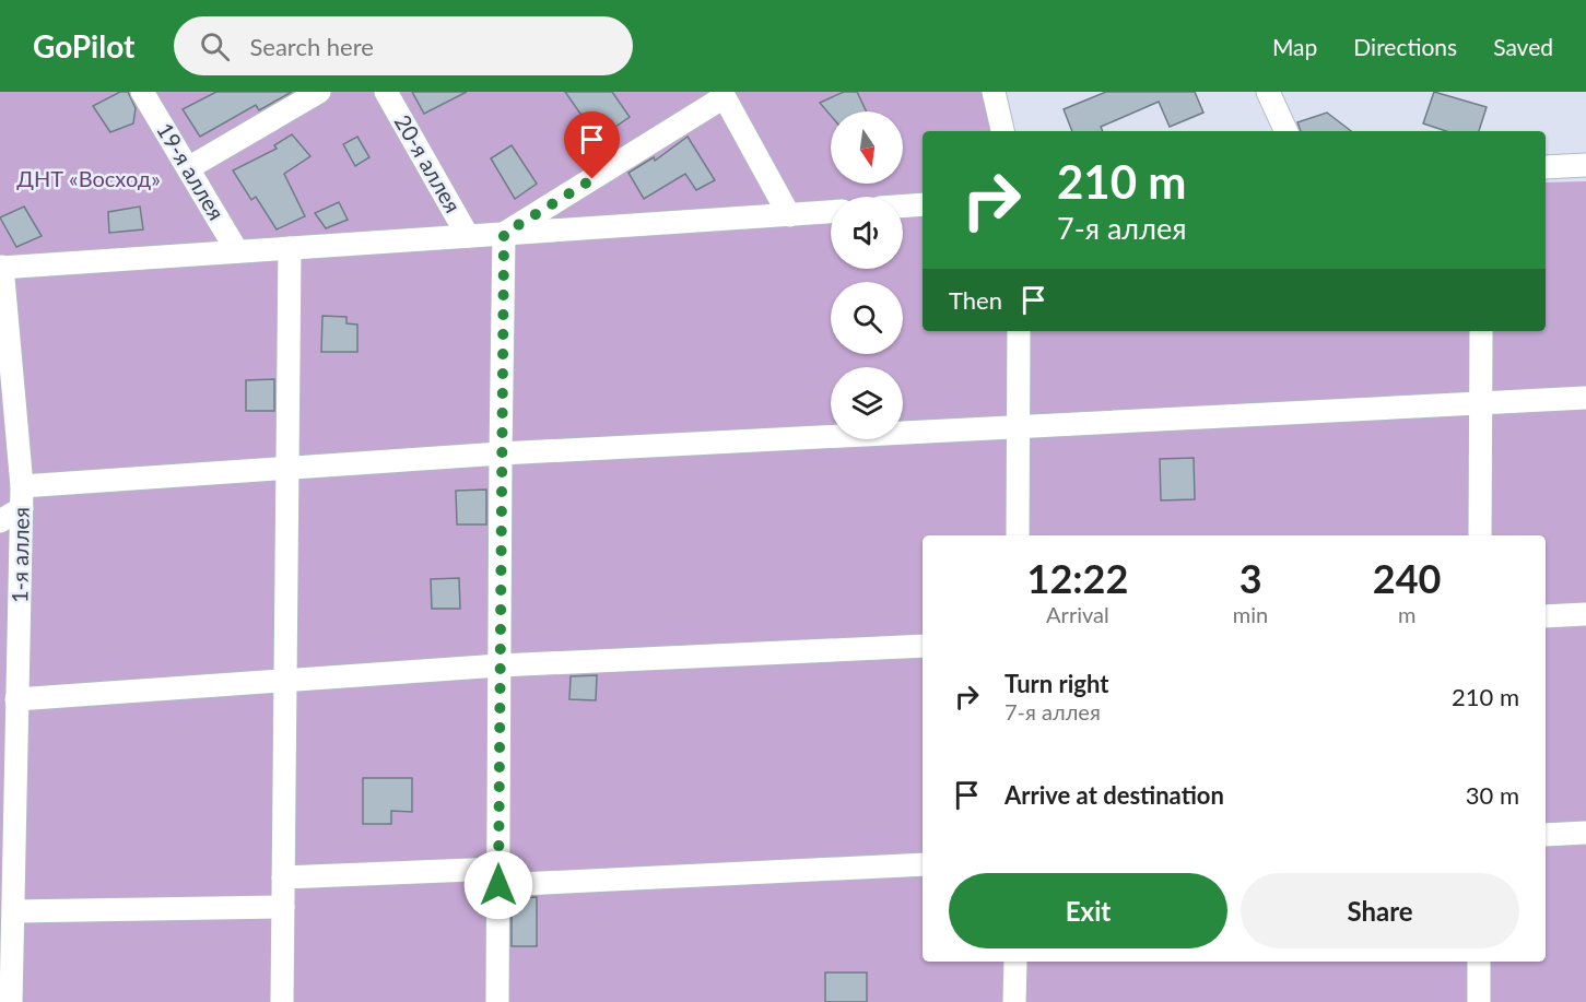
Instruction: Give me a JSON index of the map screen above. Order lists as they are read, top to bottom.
{
  "streets": {
    "street": ["20-я аллея", "19-я аллея", "1-я аллея"]
  },
  "parks": ["ДНТ «Восход»"],
  "north": "bottom",
  "page": {
    "header": "GoPilot",
    "search": "Search here",
    "nav": ["Map", "Directions", "Saved"],
    "turn": ["210 m", "7-я аллея"],
    "then": "Then",
    "eta": [
      "12:22",
      "Arrival",
      "3",
      "min",
      "240",
      "m"
    ],
    "list": [
      {
        "name": "Turn right",
        "note": "7-я аллея",
        "value": "210 m"
      },
      {
        "name": "Arrive at destination",
        "value": "30 m"
      }
    ],
    "buttons": ["Exit", "Share"]
  }
}
